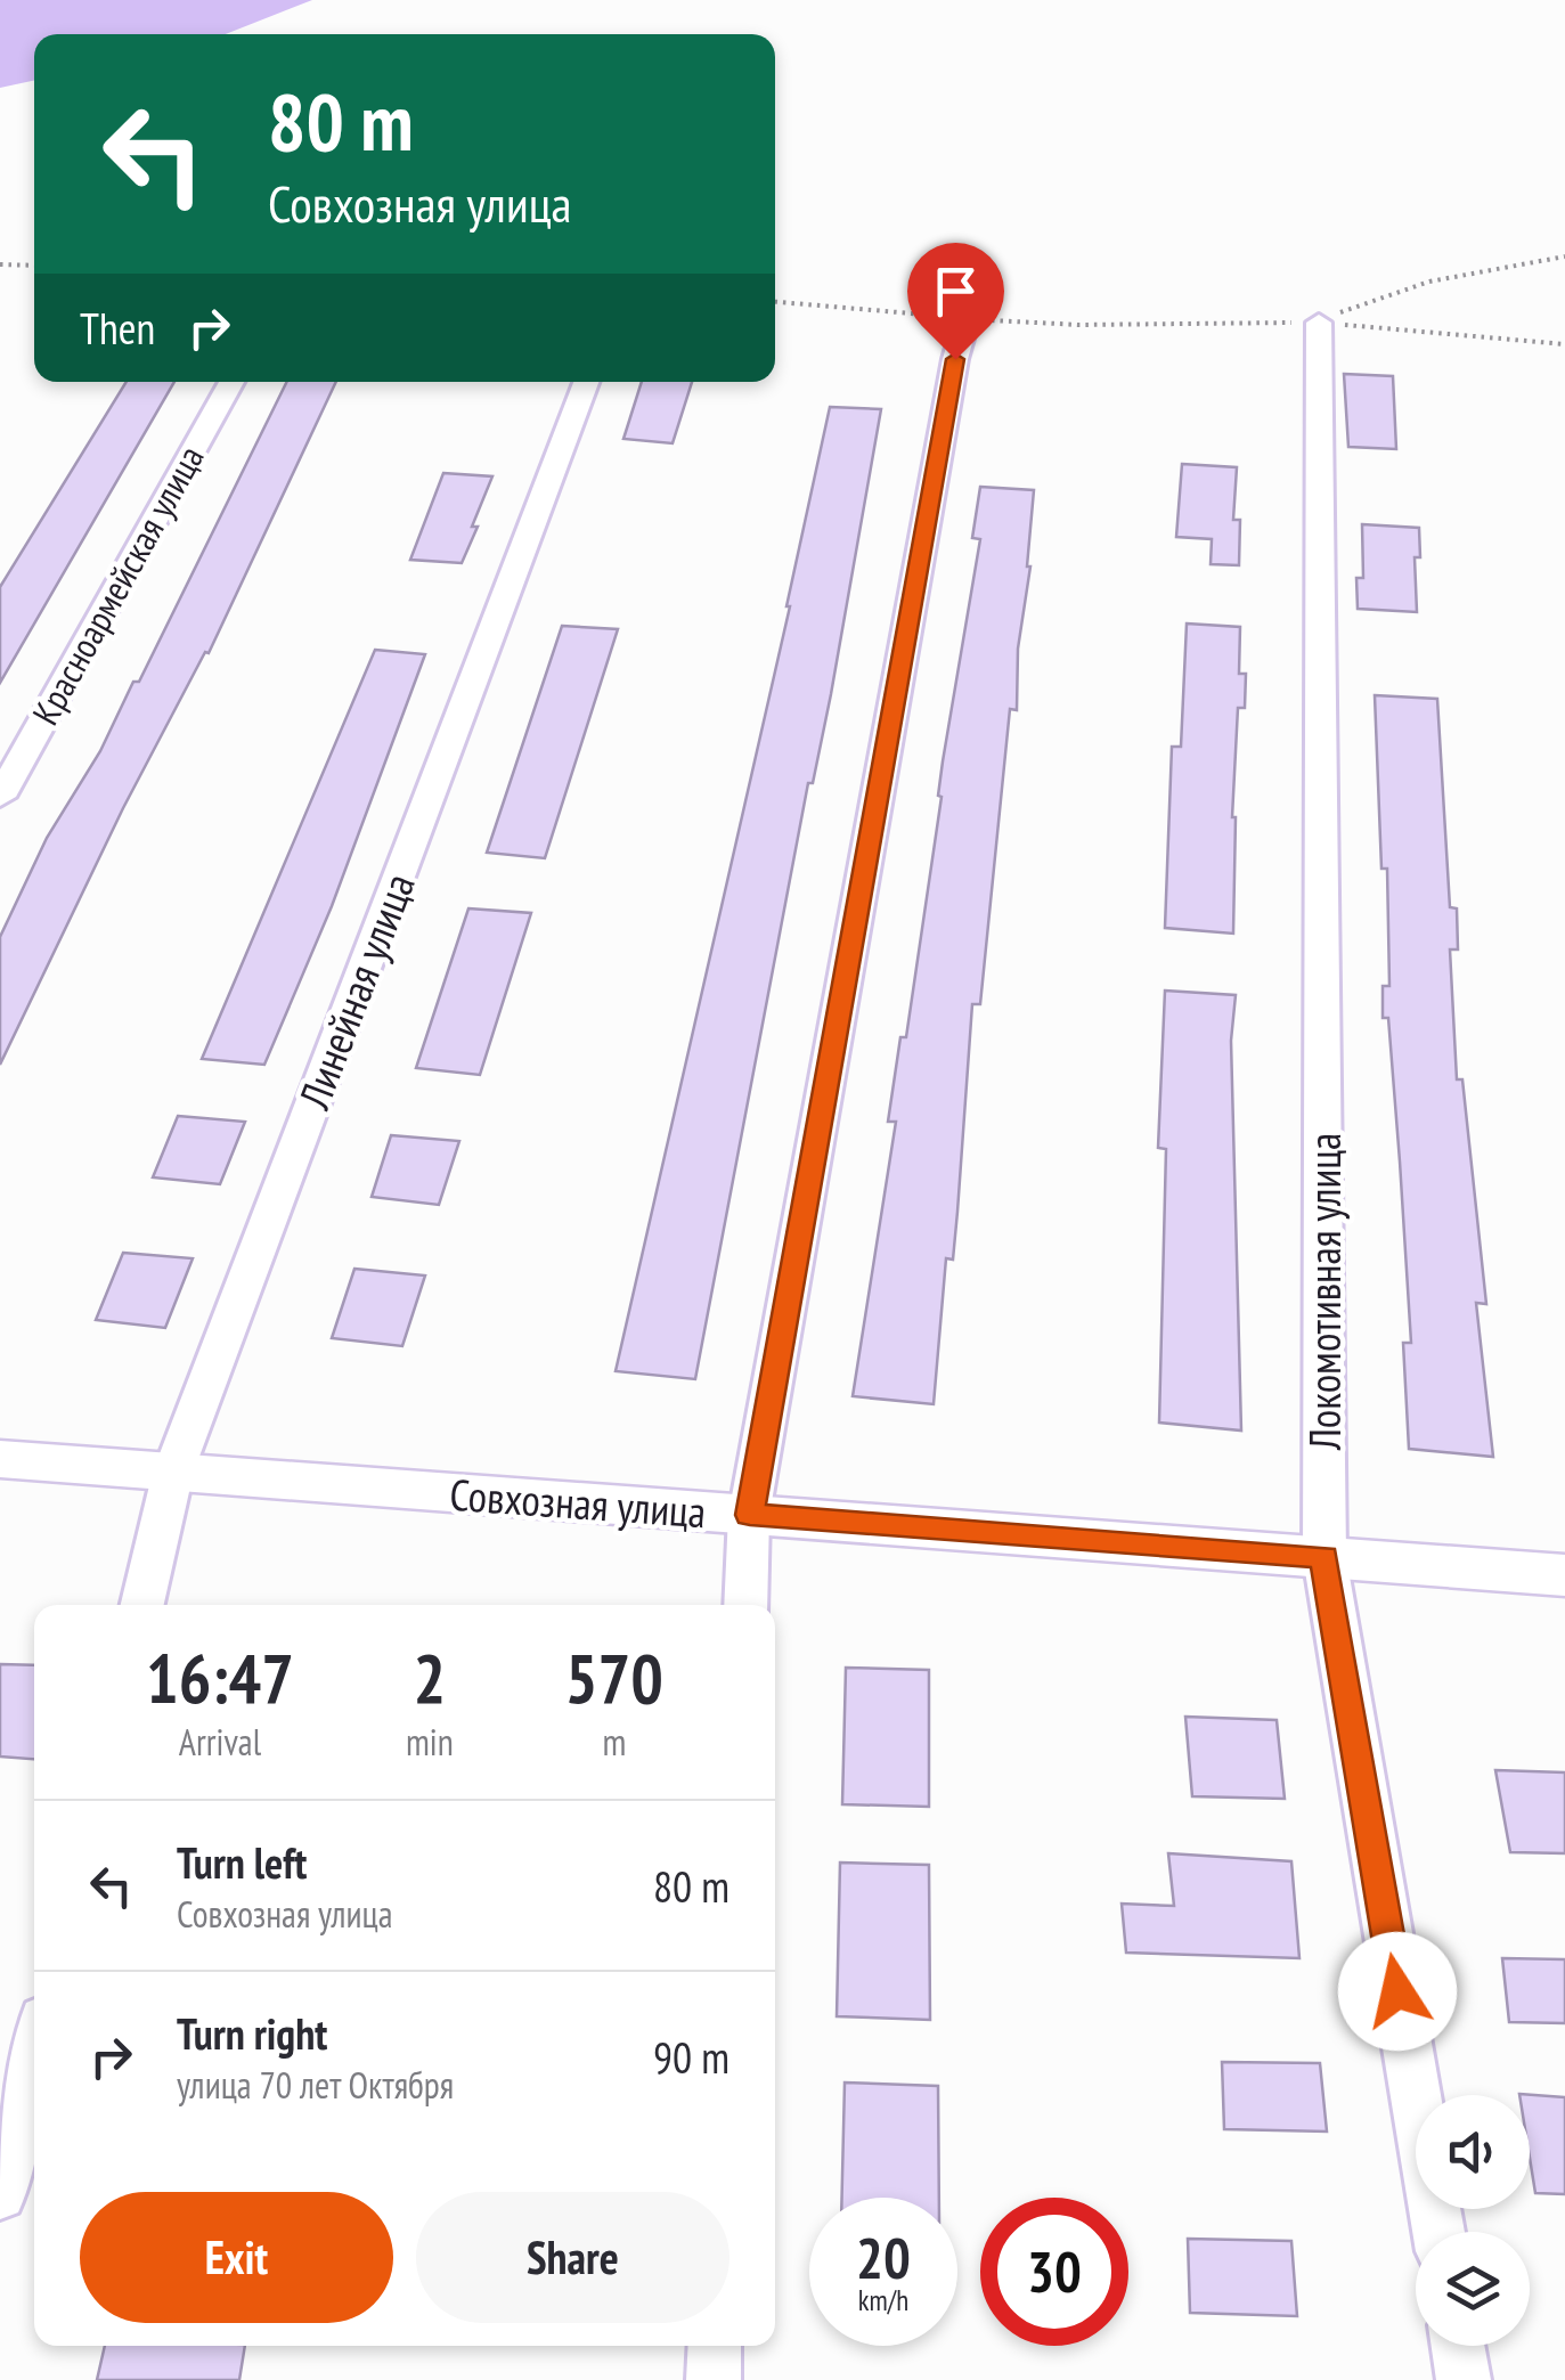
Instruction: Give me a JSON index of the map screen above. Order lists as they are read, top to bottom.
{
  "streets": {
    "street": [
      "Красноармейская улица",
      "Линейная улица",
      "Локомотивная улица",
      "Совхозная улица"
    ]
  },
  "crossings": [
    ["Линейная улица", "Совхозная улица"],
    ["Локомотивная улица", "Совхозная улица"]
  ],
  "page": {
    "turn": ["80 m", "Совхозная улица"],
    "then": "Then",
    "eta": [
      "16:47",
      "Arrival",
      "2",
      "min",
      "570",
      "m"
    ],
    "list": [
      {
        "name": "Turn left",
        "note": "Совхозная улица",
        "value": "80 m"
      },
      {
        "name": "Turn right",
        "note": "улица 70 лет Октября",
        "value": "90 m"
      }
    ],
    "buttons": ["Exit", "Share"],
    "speed": "20 km/h",
    "limit": "30"
  }
}
